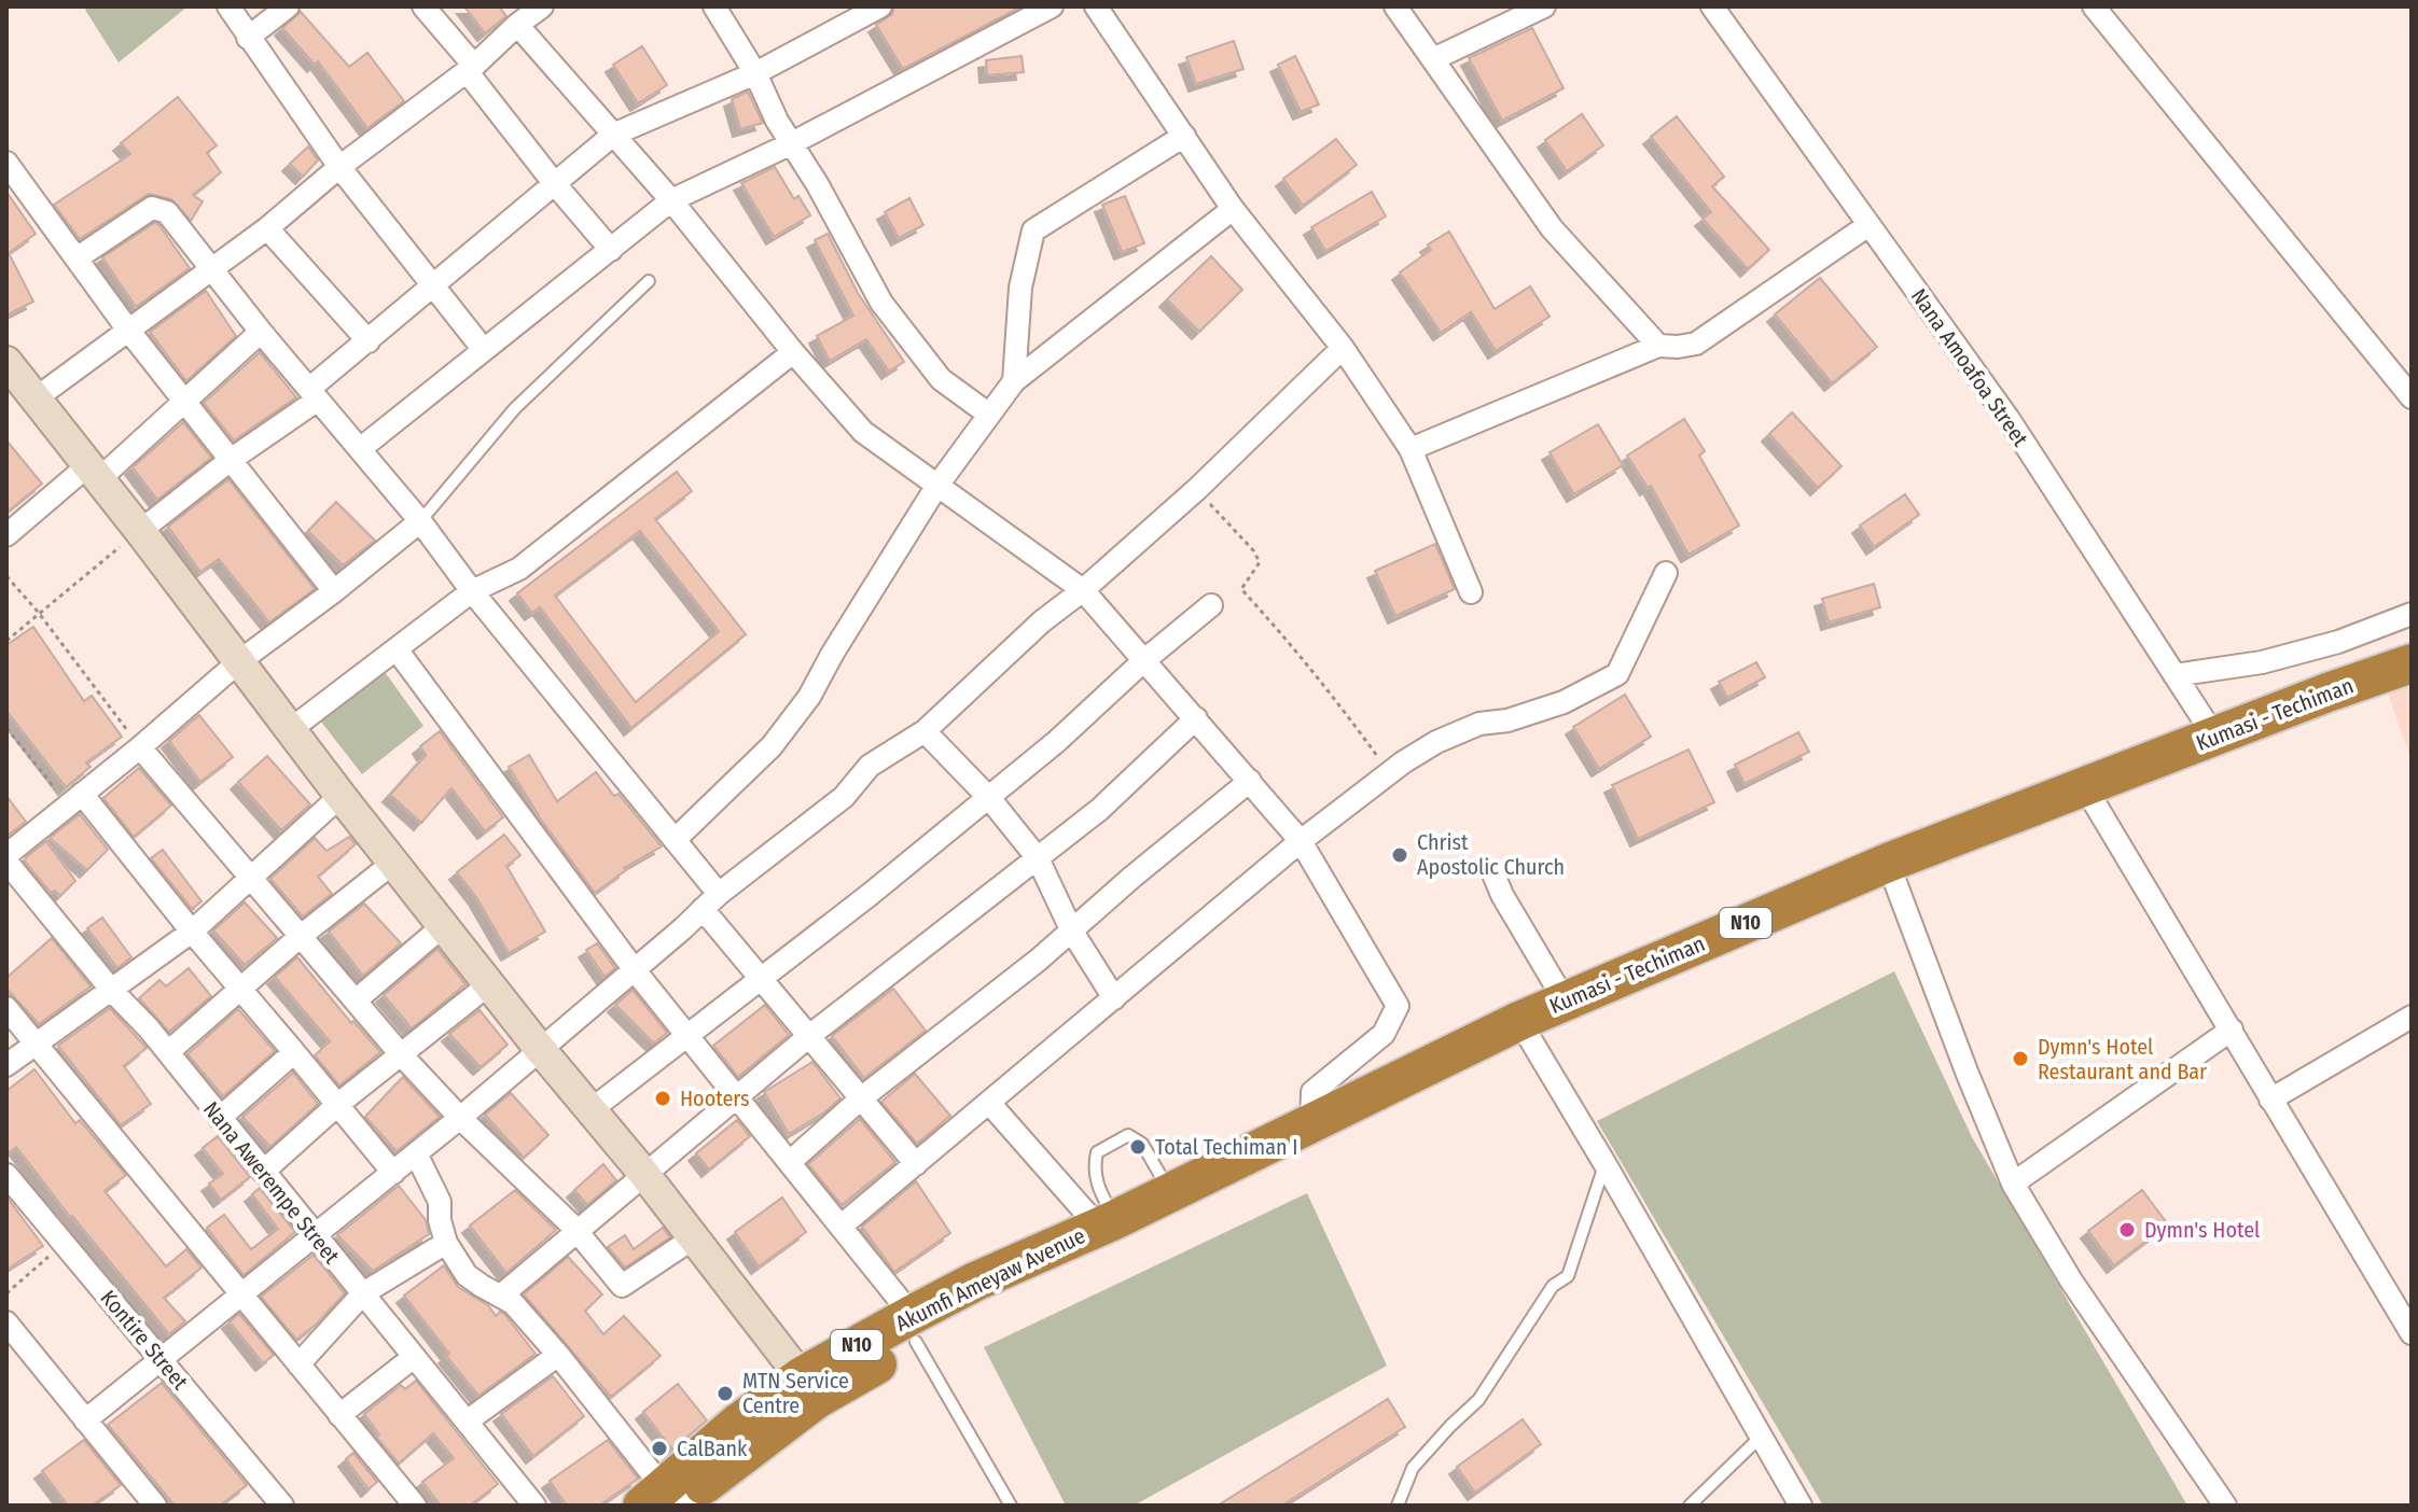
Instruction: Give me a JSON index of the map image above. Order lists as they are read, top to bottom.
{
  "streets": {
    "highway": ["Kumasi - Techiman", "N10", "Akumfi Ameyaw Avenue"],
    "street": ["Nana Amoafoa Street", "Nana Awerempe Street", "Kontire Street"]
  },
  "crossings": [
    ["Nana Amoafoa Street", "Kumasi - Techiman"],
    ["Kumasi - Techiman", "Akumfi Ameyaw Avenue"]
  ],
  "places": [
    "Christ Apostolic Church",
    "Dymn's Hotel Restaurant and Bar",
    "Hooters",
    "Total Techiman I",
    "Dymn's Hotel",
    "MTN Service Centre",
    "CalBank"
  ]
}
